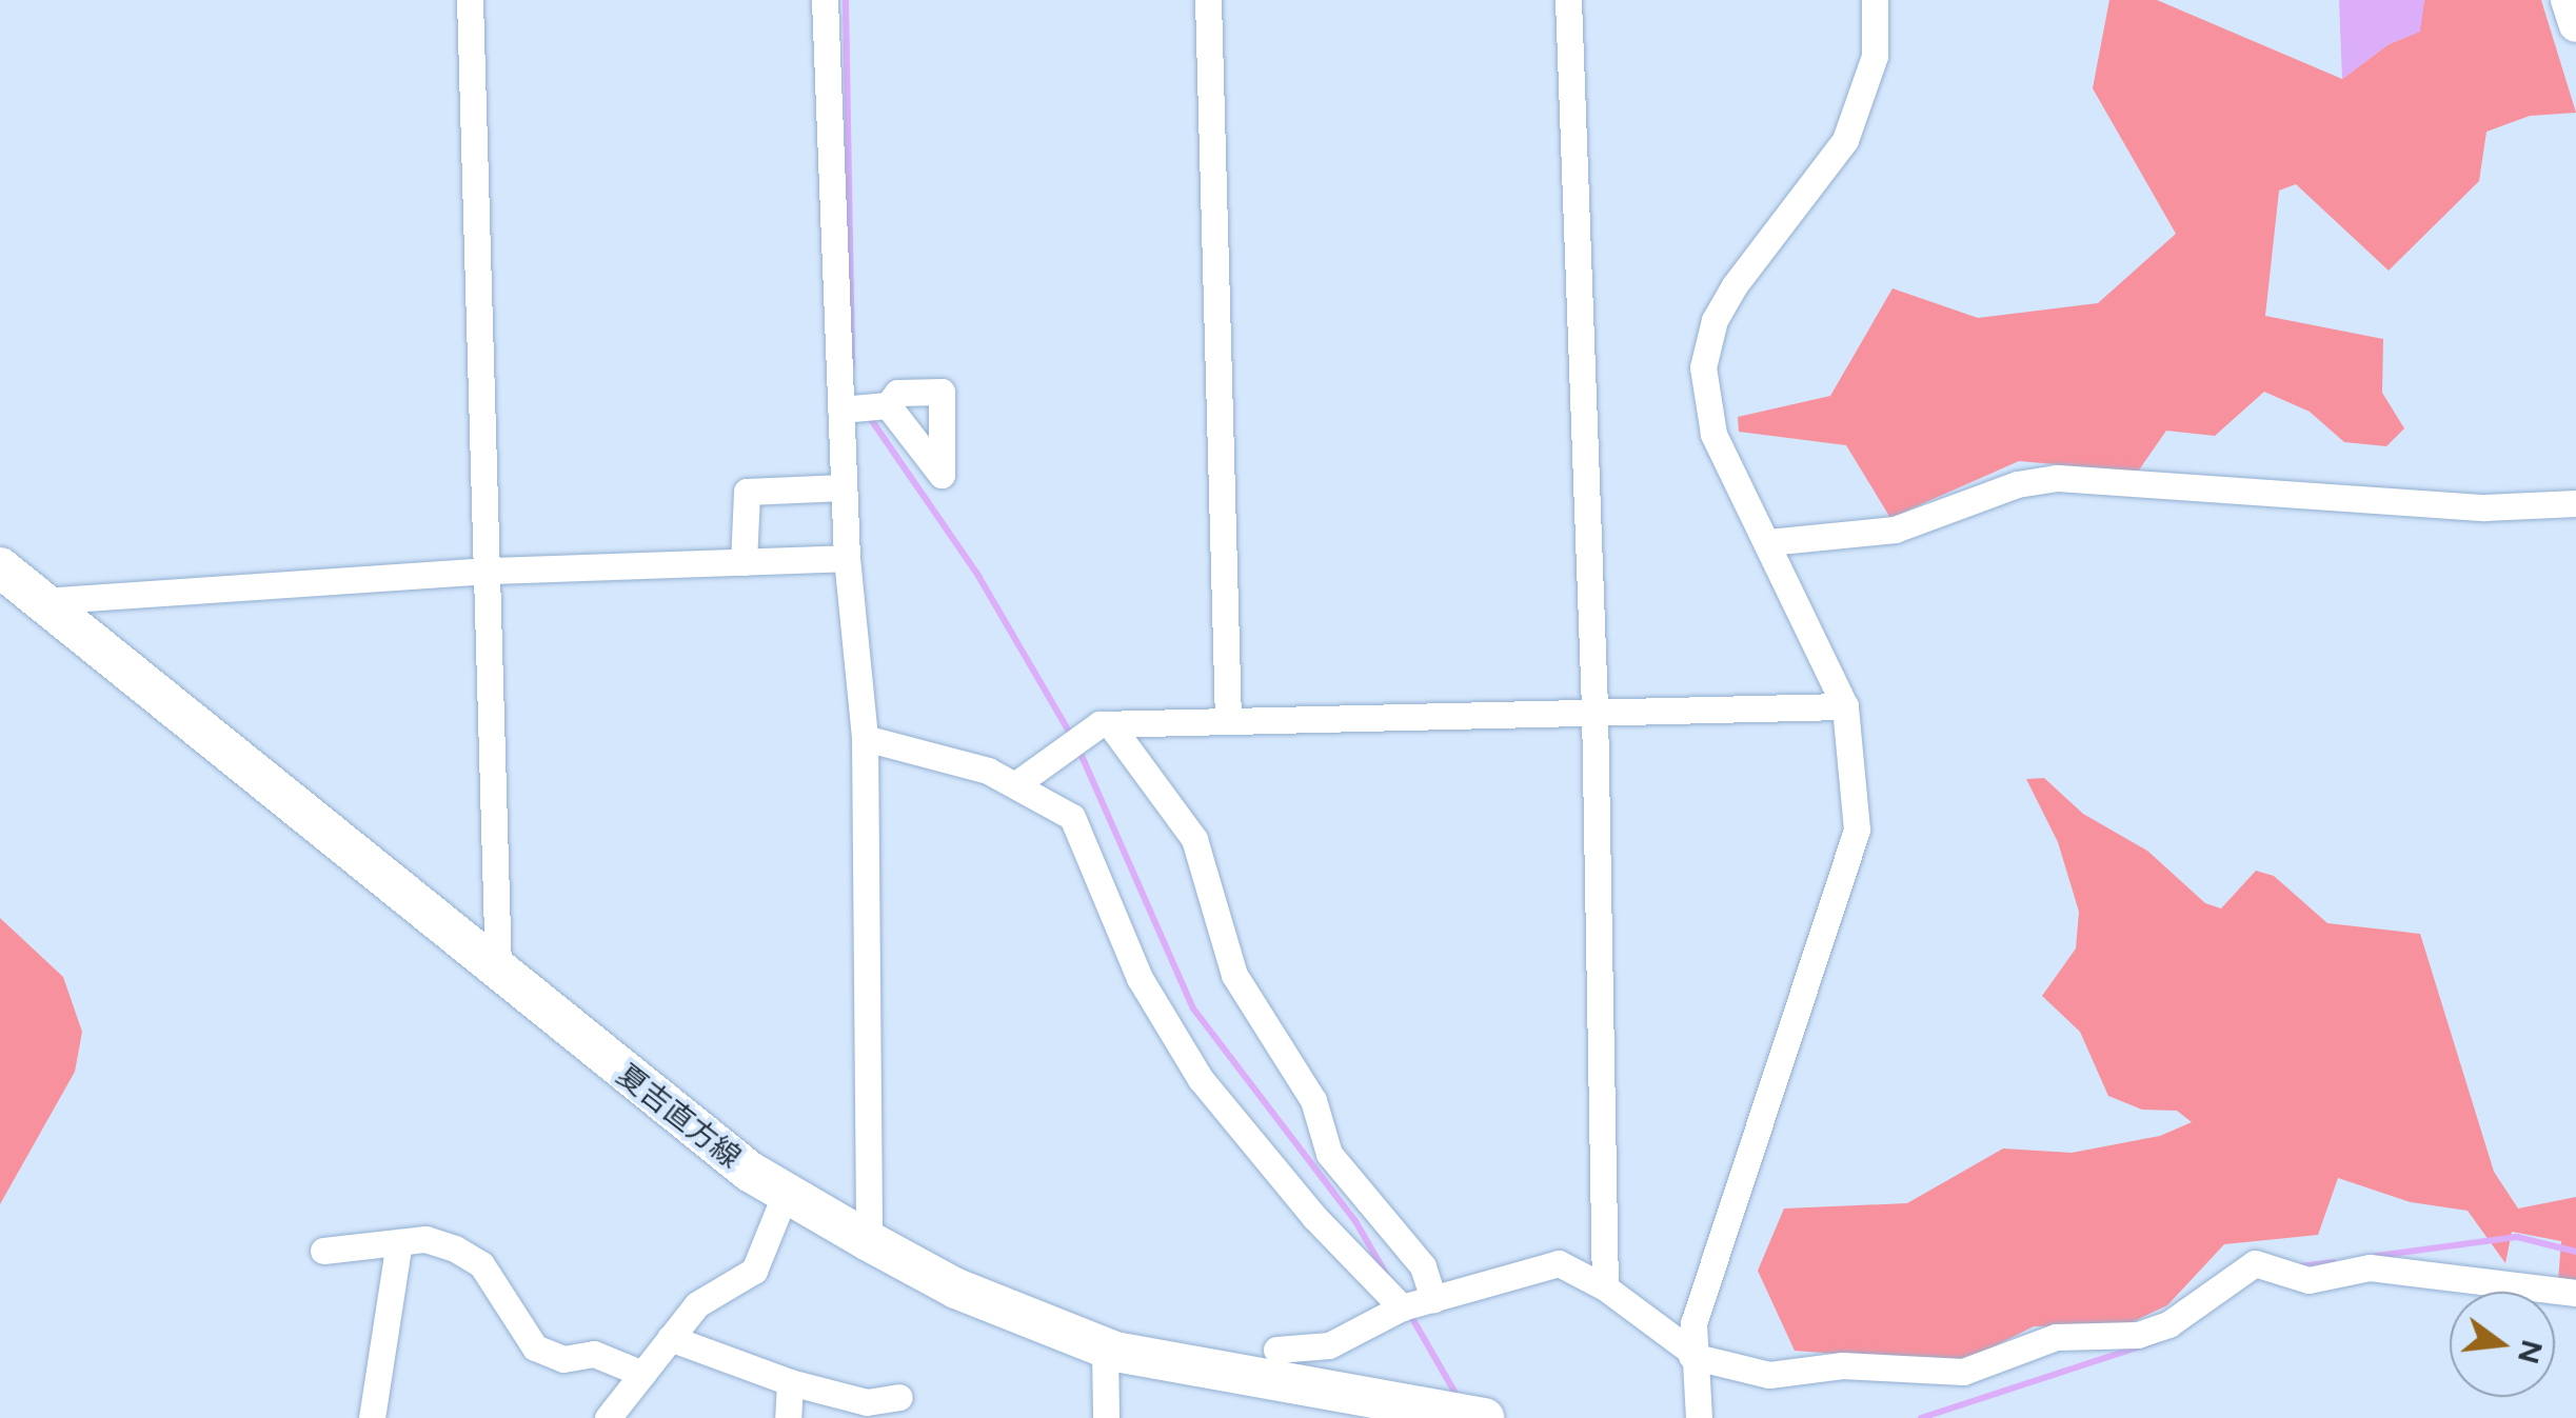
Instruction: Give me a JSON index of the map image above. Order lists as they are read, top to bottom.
{
  "streets": {
    "main road": ["夏吉直方線"]
  },
  "north": "right"
}
